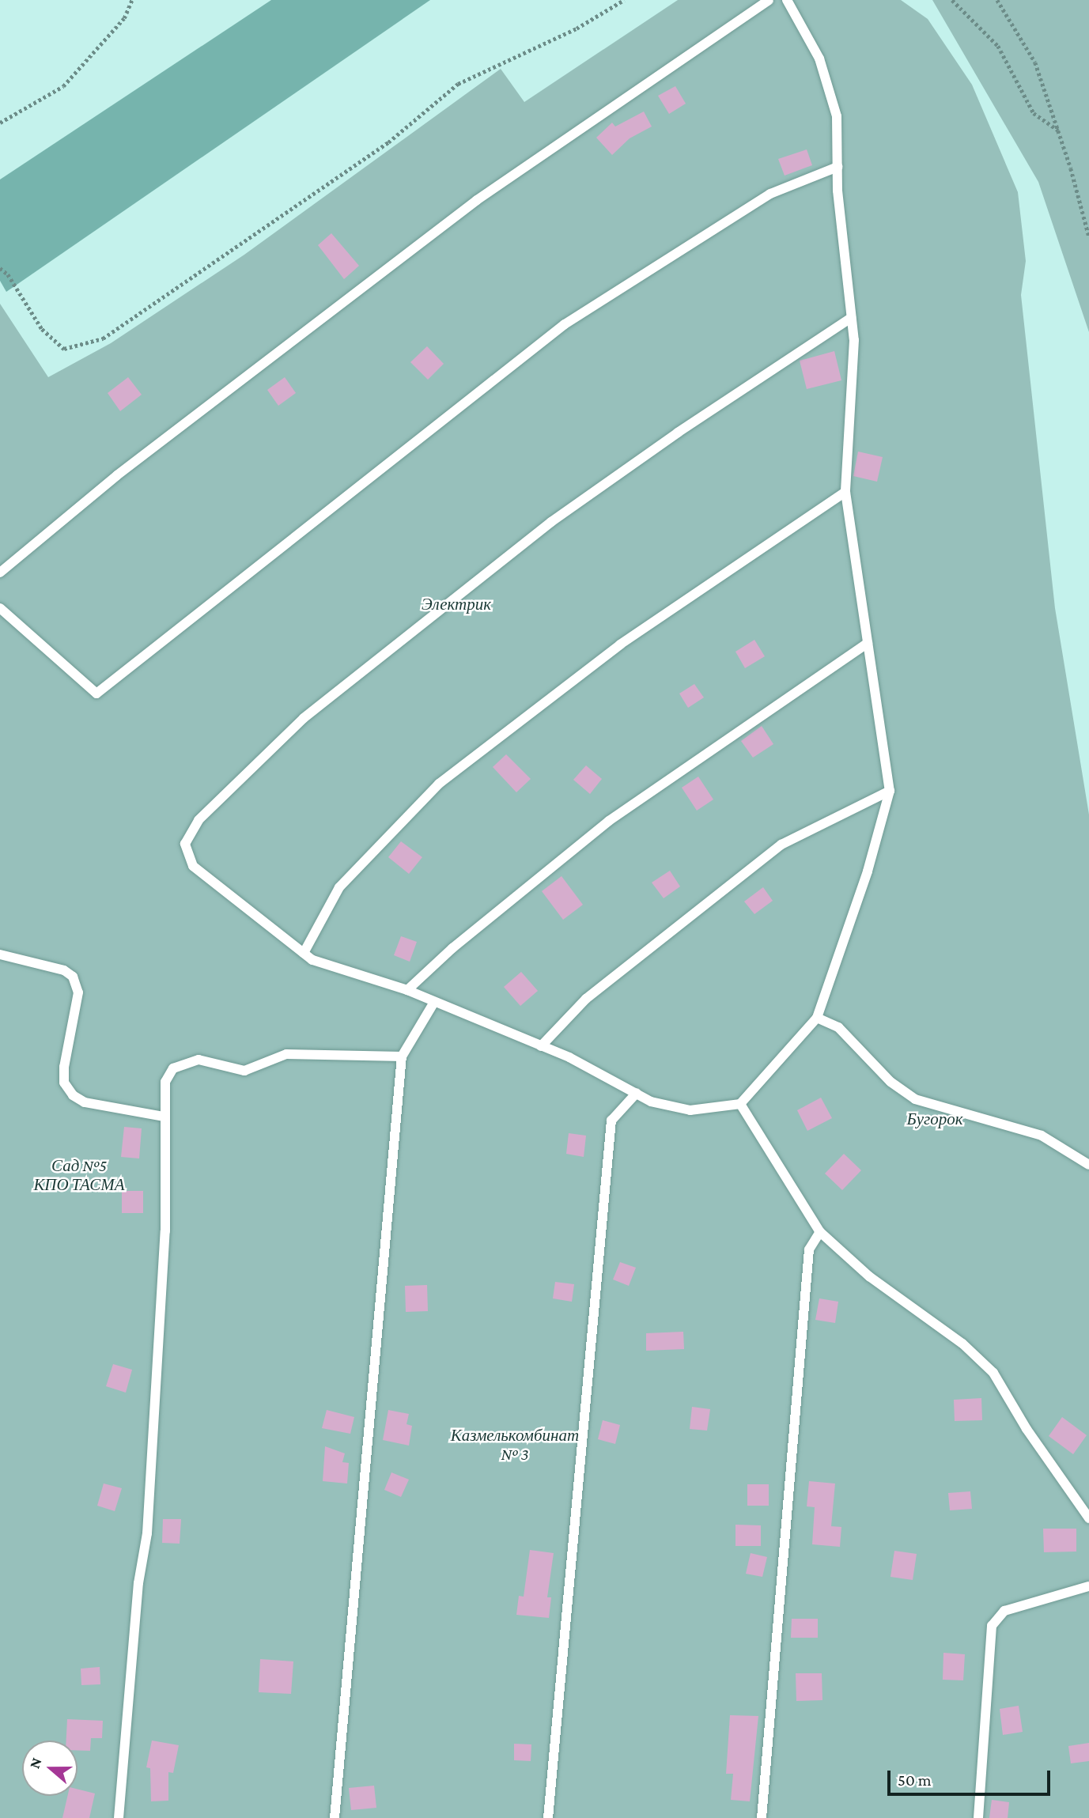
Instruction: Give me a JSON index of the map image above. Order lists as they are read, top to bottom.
{
  "parks": [
    "Электрик",
    "Бугорок",
    "Сад №5 КПО ТАСМА",
    "Казмелькомбинат № 3"
  ],
  "scale_bar": "50 m",
  "north": "left"
}
